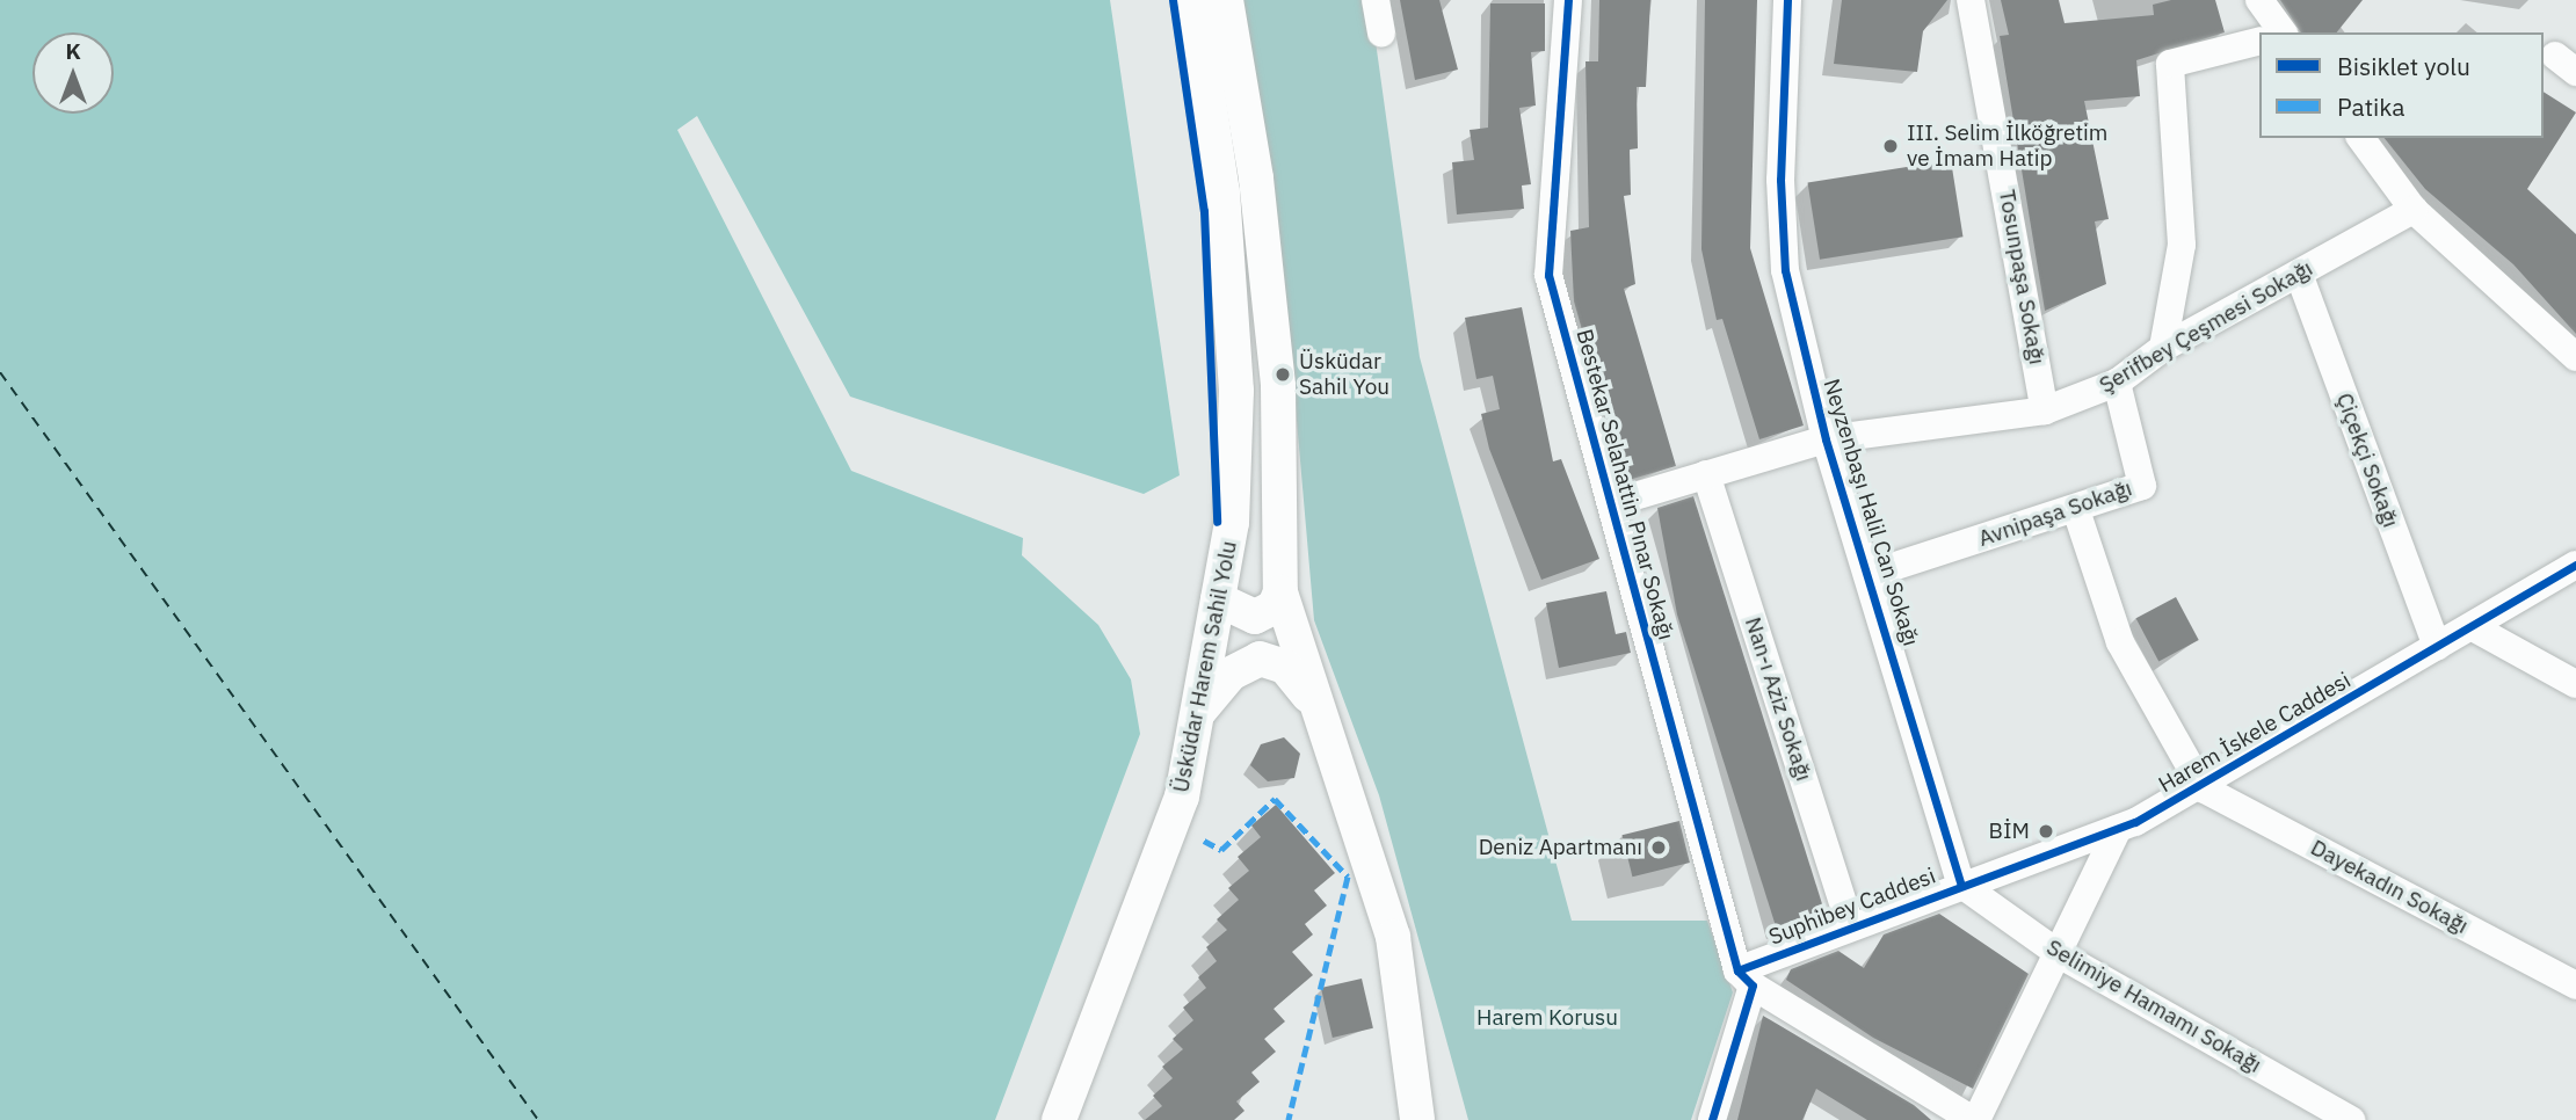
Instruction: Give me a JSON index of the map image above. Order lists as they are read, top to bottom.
{
  "streets": {
    "main road": ["Üsküdar Harem Sahil Yolu"],
    "street": [
      "Tosunpaşa Sokağı",
      "Şerifbey Çeşmesi Sokağı",
      "Çiçekçi Sokağı",
      "Bestekar Selahattin Pınar Sokağı",
      "Neyzenbaşı Halil Can Sokağı",
      "Avnipaşa Sokağı",
      "Nan-ı Aziz Sokağı",
      "Harem İskele Caddesi",
      "Dayekadın Sokağı",
      "Suphibey Caddesi",
      "Selimiye Hamamı Sokağı"
    ]
  },
  "crossings": [
    ["Tosunpaşa Sokağı", "Şerifbey Çeşmesi Sokağı"],
    ["Şerifbey Çeşmesi Sokağı", "Çiçekçi Sokağı"],
    ["Şerifbey Çeşmesi Sokağı", "Bestekar Selahattin Pınar Sokağı"],
    ["Şerifbey Çeşmesi Sokağı", "Neyzenbaşı Halil Can Sokağı"],
    ["Şerifbey Çeşmesi Sokağı", "Avnipaşa Sokağı"],
    ["Şerifbey Çeşmesi Sokağı", "Nan-ı Aziz Sokağı"],
    ["Çiçekçi Sokağı", "Harem İskele Caddesi"],
    ["Bestekar Selahattin Pınar Sokağı", "Suphibey Caddesi"],
    ["Neyzenbaşı Halil Can Sokağı", "Avnipaşa Sokağı"],
    ["Neyzenbaşı Halil Can Sokağı", "Suphibey Caddesi"],
    ["Neyzenbaşı Halil Can Sokağı", "Selimiye Hamamı Sokağı"],
    ["Nan-ı Aziz Sokağı", "Suphibey Caddesi"],
    ["Harem İskele Caddesi", "Dayekadın Sokağı"],
    ["Harem İskele Caddesi", "Suphibey Caddesi"],
    ["Suphibey Caddesi", "Selimiye Hamamı Sokağı"]
  ],
  "parks": ["Harem Korusu"],
  "places": [
    "III. Selim İlköğretim ve İmam Hatip",
    "Üsküdar Sahil You",
    "BİM",
    "Deniz Apartmanı"
  ],
  "legend": ["Bisiklet yolu", "Patika"],
  "north": "top"
}
